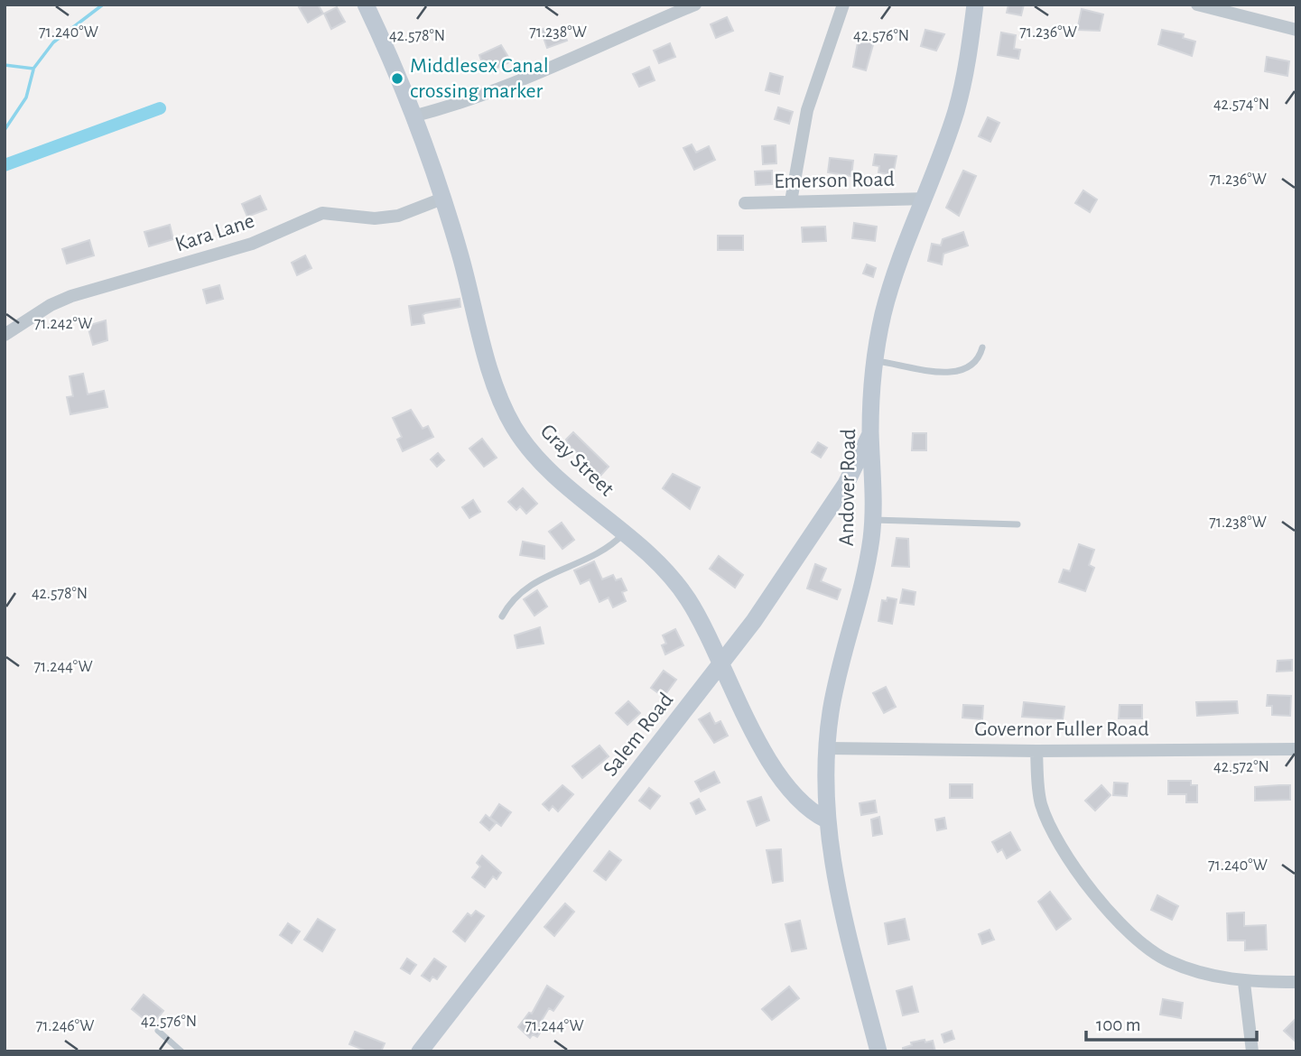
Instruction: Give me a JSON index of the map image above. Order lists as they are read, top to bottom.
{
  "streets": {
    "main road": ["Gray Street", "Andover Road", "Salem Road"],
    "street": ["Emerson Road", "Kara Lane", "Governor Fuller Road"]
  },
  "crossings": [
    ["Emerson Road", "Andover Road"],
    ["Kara Lane", "Gray Street"],
    ["Gray Street", "Andover Road"],
    ["Gray Street", "Salem Road"],
    ["Andover Road", "Governor Fuller Road"],
    ["Andover Road", "Salem Road"]
  ],
  "places": ["Middlesex Canal crossing marker"],
  "scale_bar": "100 m",
  "coordinates": [
    "71.238°W",
    "71.240°W",
    "71.236°W",
    "42.578°N",
    "42.576°N",
    "42.574°N",
    "71.242°W",
    "71.244°W",
    "42.572°N",
    "71.246°W"
  ]
}
